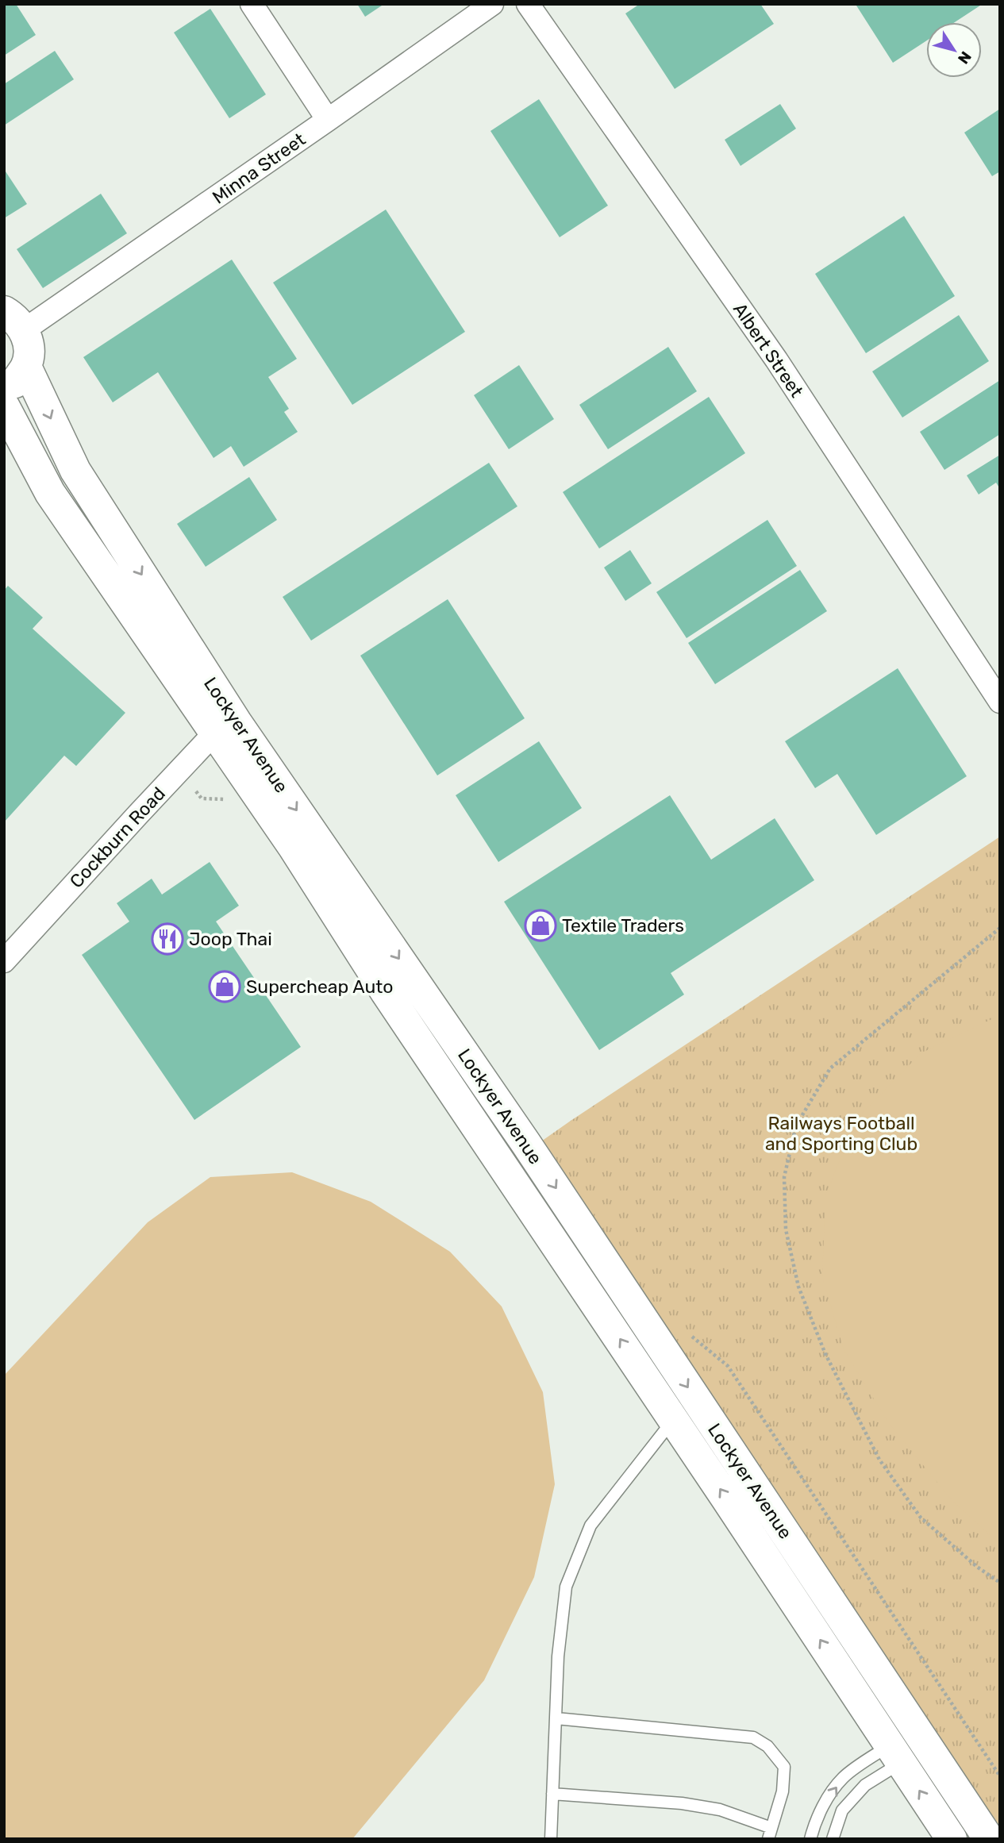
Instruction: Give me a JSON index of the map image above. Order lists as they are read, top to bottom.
{
  "streets": {
    "main road": ["Lockyer Avenue"],
    "street": ["Minna Street", "Albert Street", "Cockburn Road"]
  },
  "crossings": [
    ["Lockyer Avenue", "Cockburn Road"]
  ],
  "parks": ["Railways Football and Sporting Club"],
  "places": {
    "shop": ["Textile Traders", "Supercheap Auto"],
    "restaurant": ["Joop Thai"]
  },
  "north": "bottom right"
}
